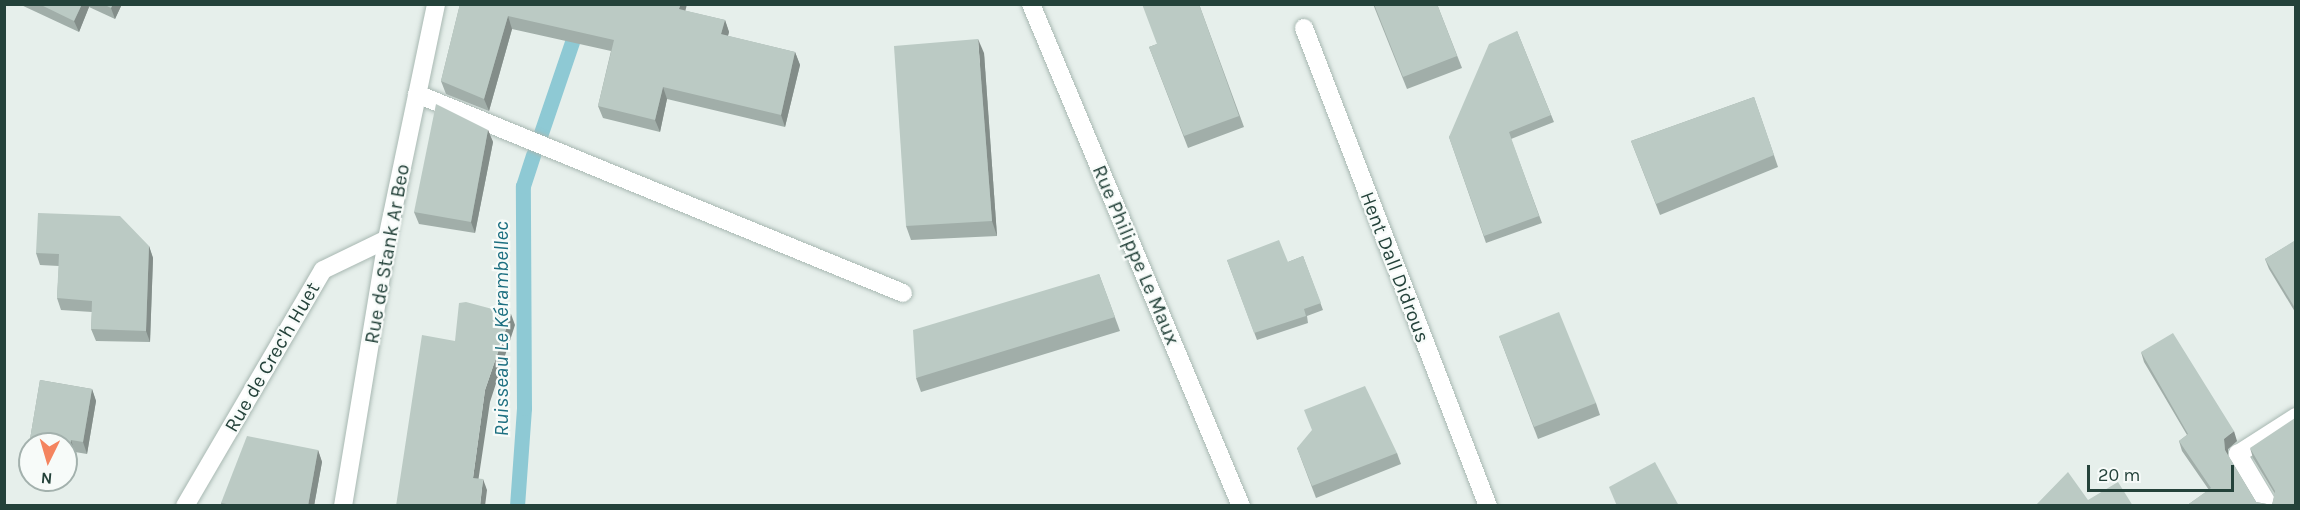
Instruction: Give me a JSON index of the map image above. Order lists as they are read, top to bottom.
{
  "streets": {
    "street": [
      "Rue de Stank Ar Beo",
      "Rue Philippe Le Maux",
      "Hent Dall Didrous",
      "Rue de Crec'h Huet"
    ]
  },
  "crossings": [
    ["Rue de Stank Ar Beo", "Rue de Crec'h Huet"]
  ],
  "water": ["Ruisseau Le Kérambellec"],
  "scale_bar": "20 m",
  "north": "bottom"
}
